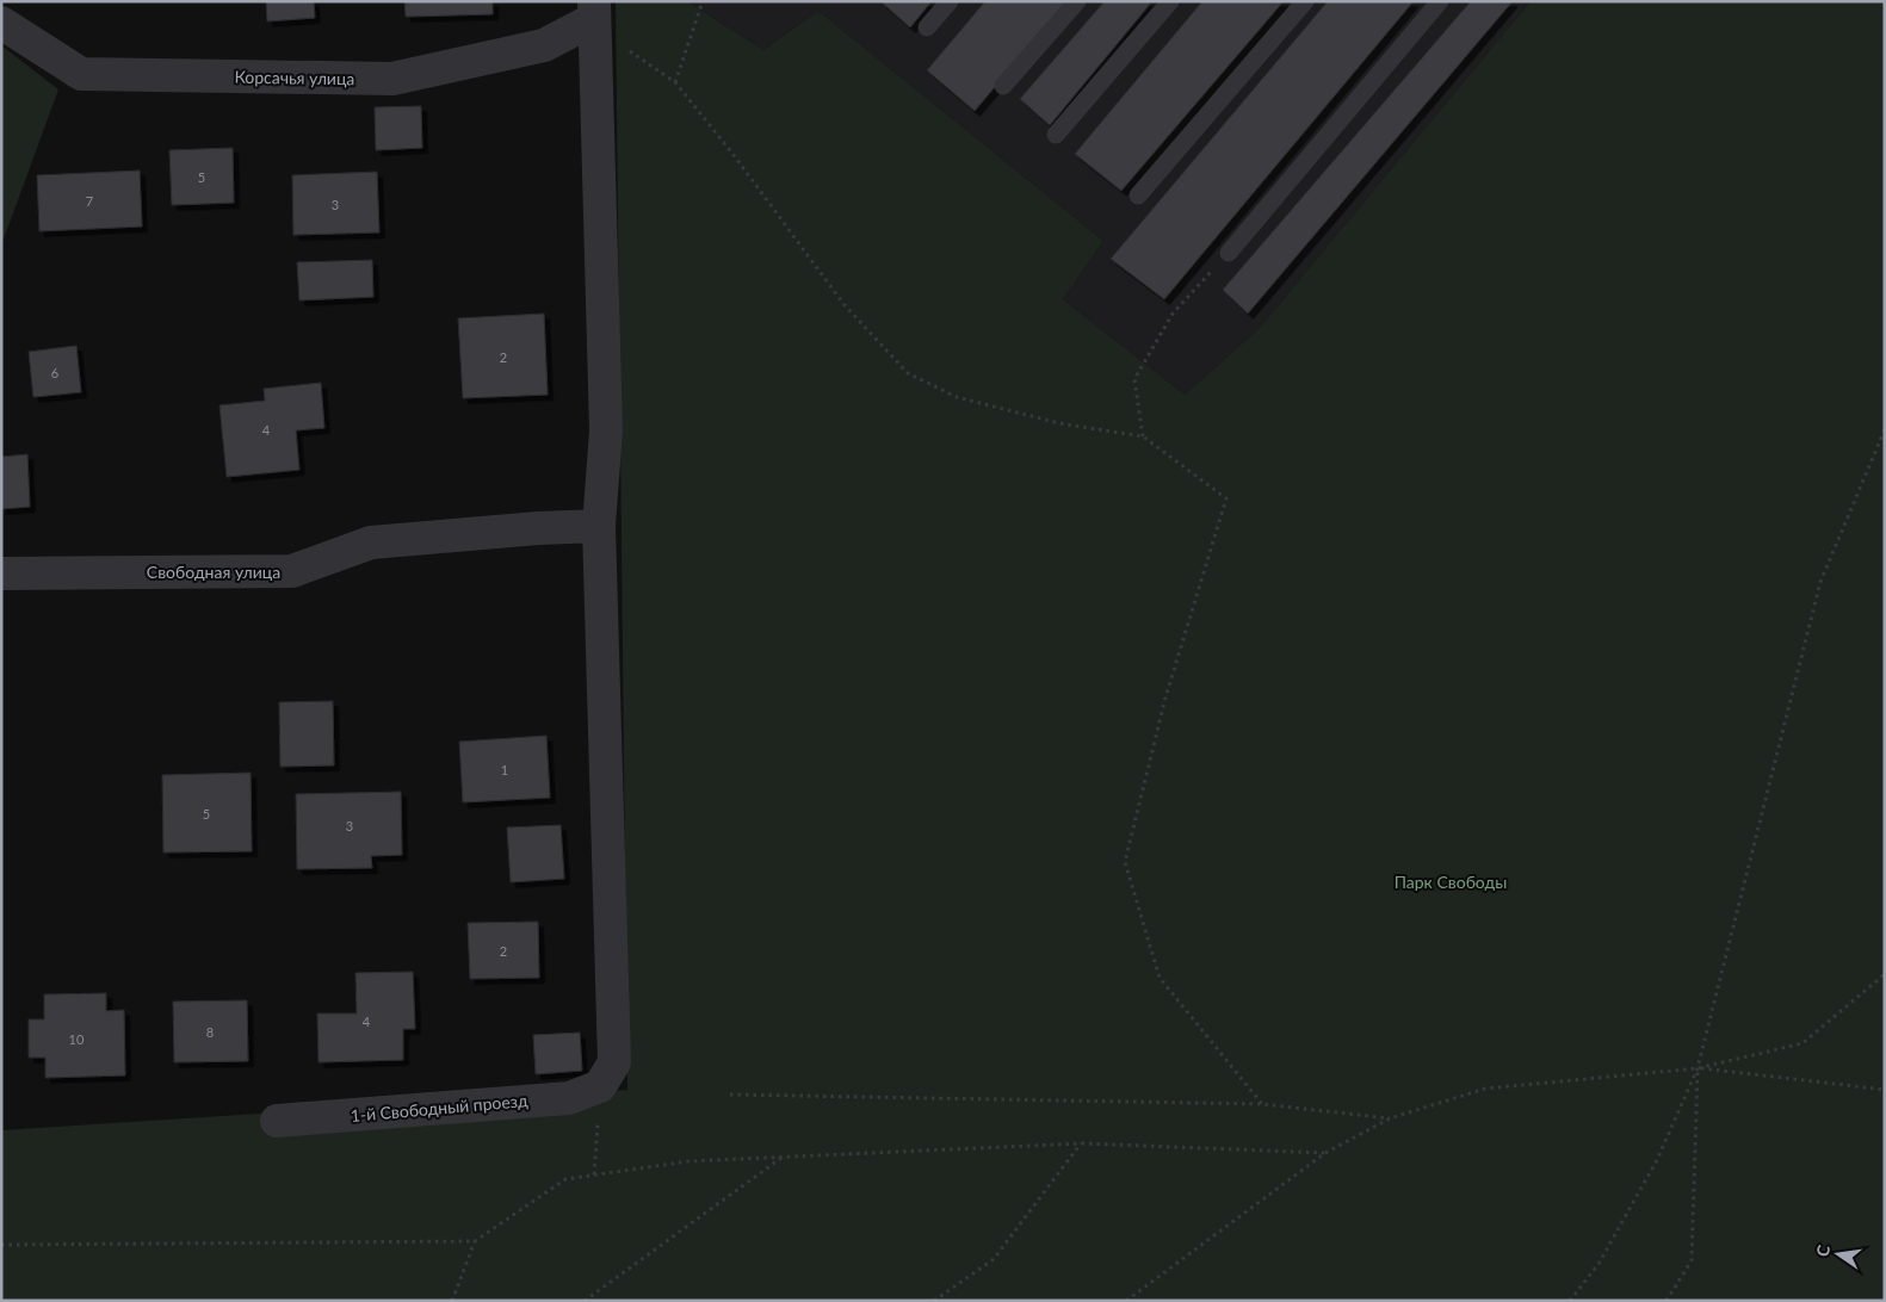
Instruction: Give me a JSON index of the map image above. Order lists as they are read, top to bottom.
{
  "streets": {
    "street": ["Корсачья улица", "Свободная улица", "1-й Свободный проезд"]
  },
  "parks": ["Парк Свободы"],
  "house_numbers": [
    "5",
    "7",
    "3",
    "2",
    "6",
    "4",
    "1",
    "5",
    "3",
    "2",
    "4",
    "8",
    "10"
  ],
  "north": "left"
}
